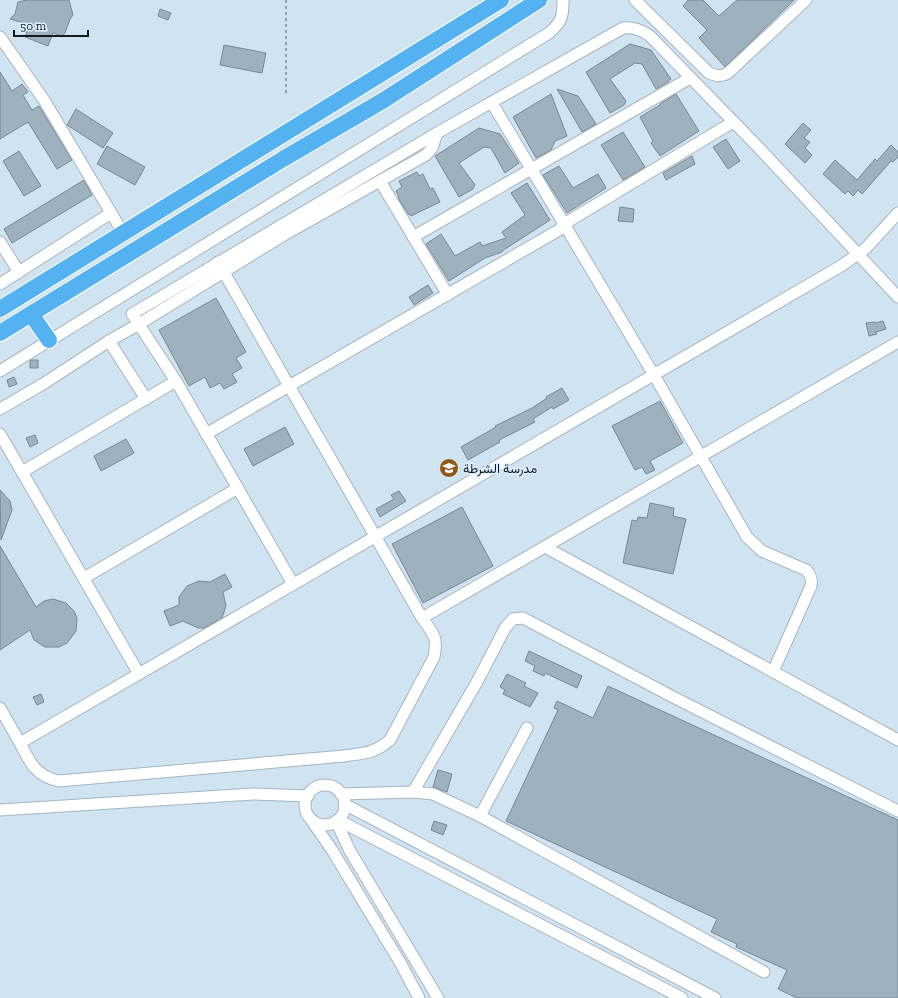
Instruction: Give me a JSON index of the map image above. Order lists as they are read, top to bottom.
{
  "places": {
    "school or university": ["مدرسة الشرطة"]
  },
  "scale_bar": "50 m"
}
